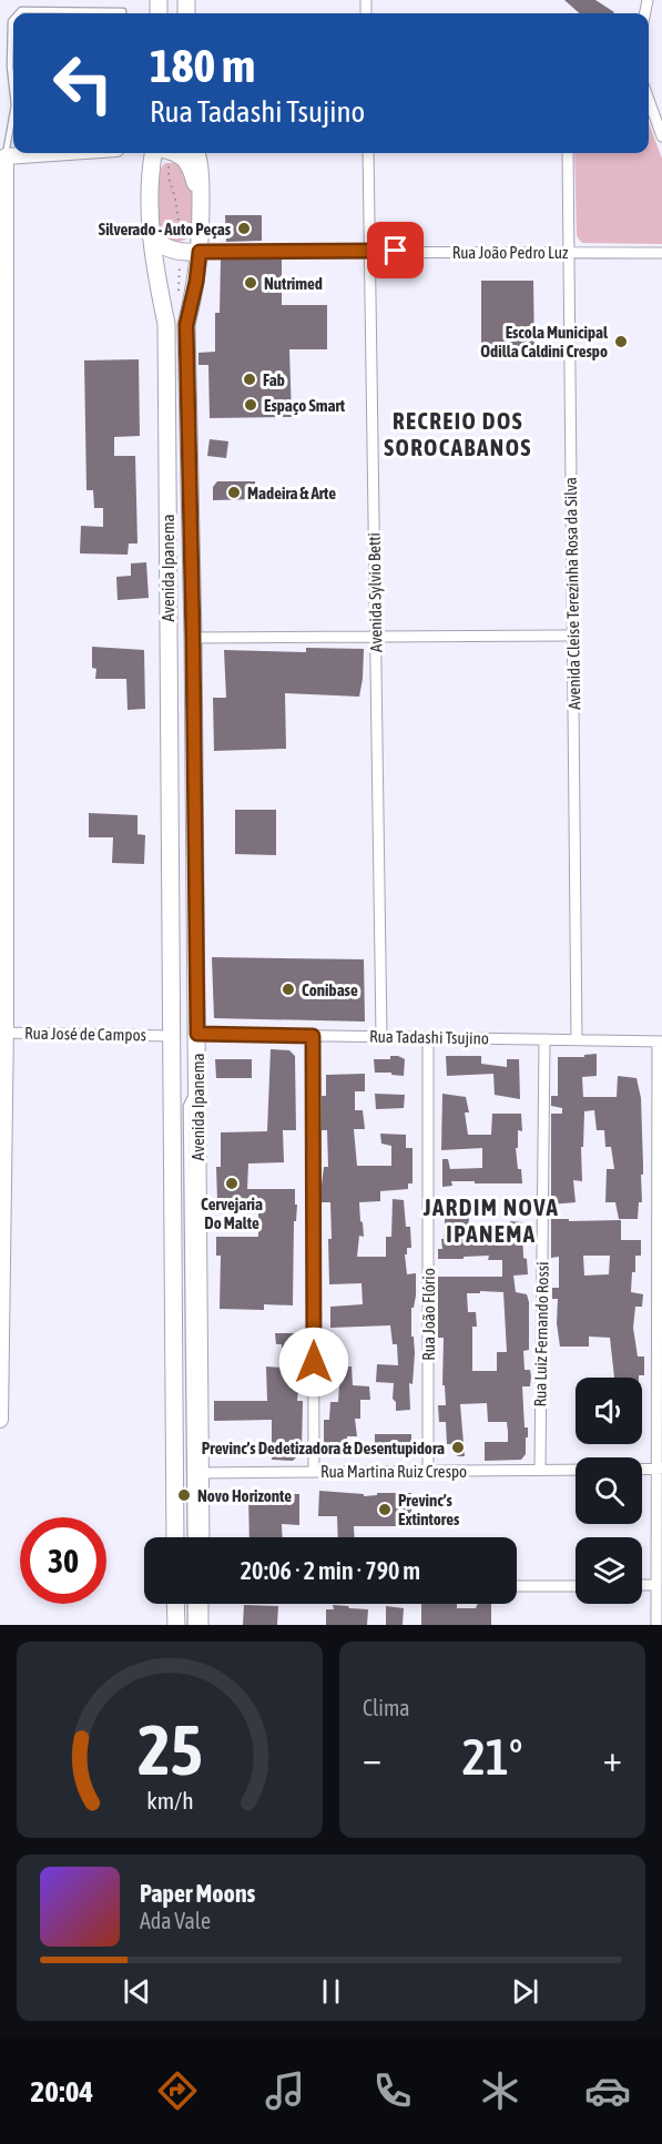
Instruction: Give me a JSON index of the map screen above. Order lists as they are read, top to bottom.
{
  "streets": {
    "main road": ["Avenida Ipanema"],
    "street": [
      "Rua João Pedro Luz",
      "Avenida Sylvio Betti",
      "Avenida Cleise Terezinha Rosa da Silva",
      "Rua José de Campos",
      "Rua Tadashi Tsujino",
      "Rua João Flório",
      "Rua Luiz Fernando Rossi",
      "Rua Martina Ruiz Crespo"
    ]
  },
  "crossings": [
    ["Rua João Pedro Luz", "Avenida Ipanema"],
    ["Rua João Pedro Luz", "Avenida Sylvio Betti"],
    ["Rua João Pedro Luz", "Avenida Cleise Terezinha Rosa da Silva"],
    ["Avenida Ipanema", "Rua José de Campos"],
    ["Avenida Ipanema", "Rua Tadashi Tsujino"],
    ["Avenida Ipanema", "Rua Martina Ruiz Crespo"],
    ["Avenida Sylvio Betti", "Rua Tadashi Tsujino"],
    ["Avenida Cleise Terezinha Rosa da Silva", "Rua Tadashi Tsujino"],
    ["Rua Tadashi Tsujino", "Rua João Flório"],
    ["Rua Tadashi Tsujino", "Rua Luiz Fernando Rossi"],
    ["Rua João Flório", "Rua Martina Ruiz Crespo"],
    ["Rua Luiz Fernando Rossi", "Rua Martina Ruiz Crespo"]
  ],
  "districts": ["RECREIO DOS SOROCABANOS", "JARDIM NOVA IPANEMA"],
  "places": [
    "Silverado - Auto Peças",
    "Nutrimed",
    "Escola Municipal Odilla Caldini Crespo",
    "Fab",
    "Espaço Smart",
    "Madeira & Arte",
    "Conibase",
    "Cervejaria Do Malte",
    "Previnc’s Dedetizadora & Desentupidora",
    "Novo Horizonte",
    "Previnc’s Extintores"
  ],
  "page": {
    "turn": ["180 m", "Rua Tadashi Tsujino"],
    "limit": "30",
    "trip": "20:06 · 2 min · 790 m",
    "tile": "Clima",
    "heat": ["−", "21°", "+"],
    "song": ["Paper Moons", "Ada Vale"],
    "tabs": "20:04",
    "gauge": ["25", "km/h"]
  }
}
